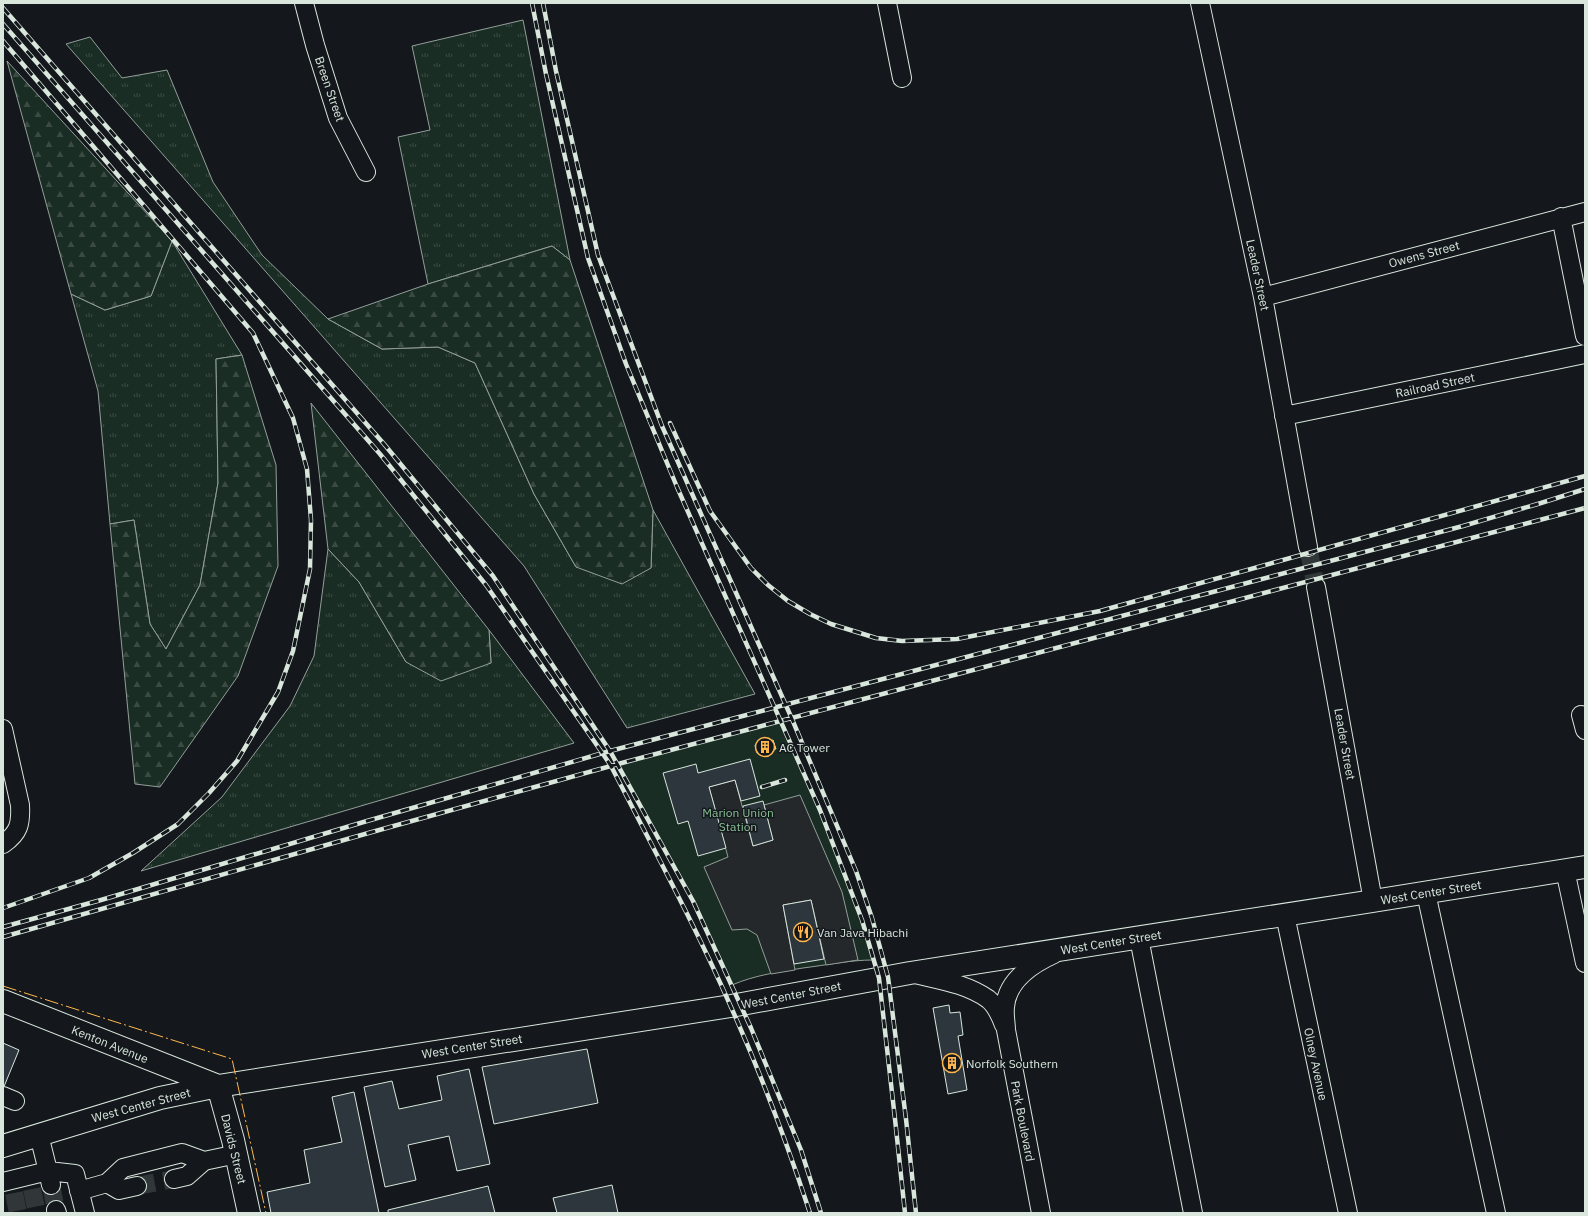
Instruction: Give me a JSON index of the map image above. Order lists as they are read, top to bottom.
{
  "streets": {
    "main road": ["West Center Street", "Kenton Avenue", "Davids Street"],
    "street": [
      "Breen Street",
      "Owens Street",
      "Leader Street",
      "Railroad Street",
      "Olney Avenue",
      "Park Boulevard"
    ]
  },
  "crossings": [
    ["Owens Street", "Leader Street"],
    ["Leader Street", "Railroad Street"],
    ["Leader Street", "West Center Street"],
    ["West Center Street", "Kenton Avenue"],
    ["West Center Street", "Olney Avenue"],
    ["West Center Street", "Park Boulevard"],
    ["West Center Street", "Davids Street"],
    ["Kenton Avenue", "Davids Street"]
  ],
  "parks": ["Marion Union Station"],
  "places": {
    "building": ["AC Tower", "Norfolk Southern"],
    "restaurant": ["Van Java Hibachi"]
  }
}
